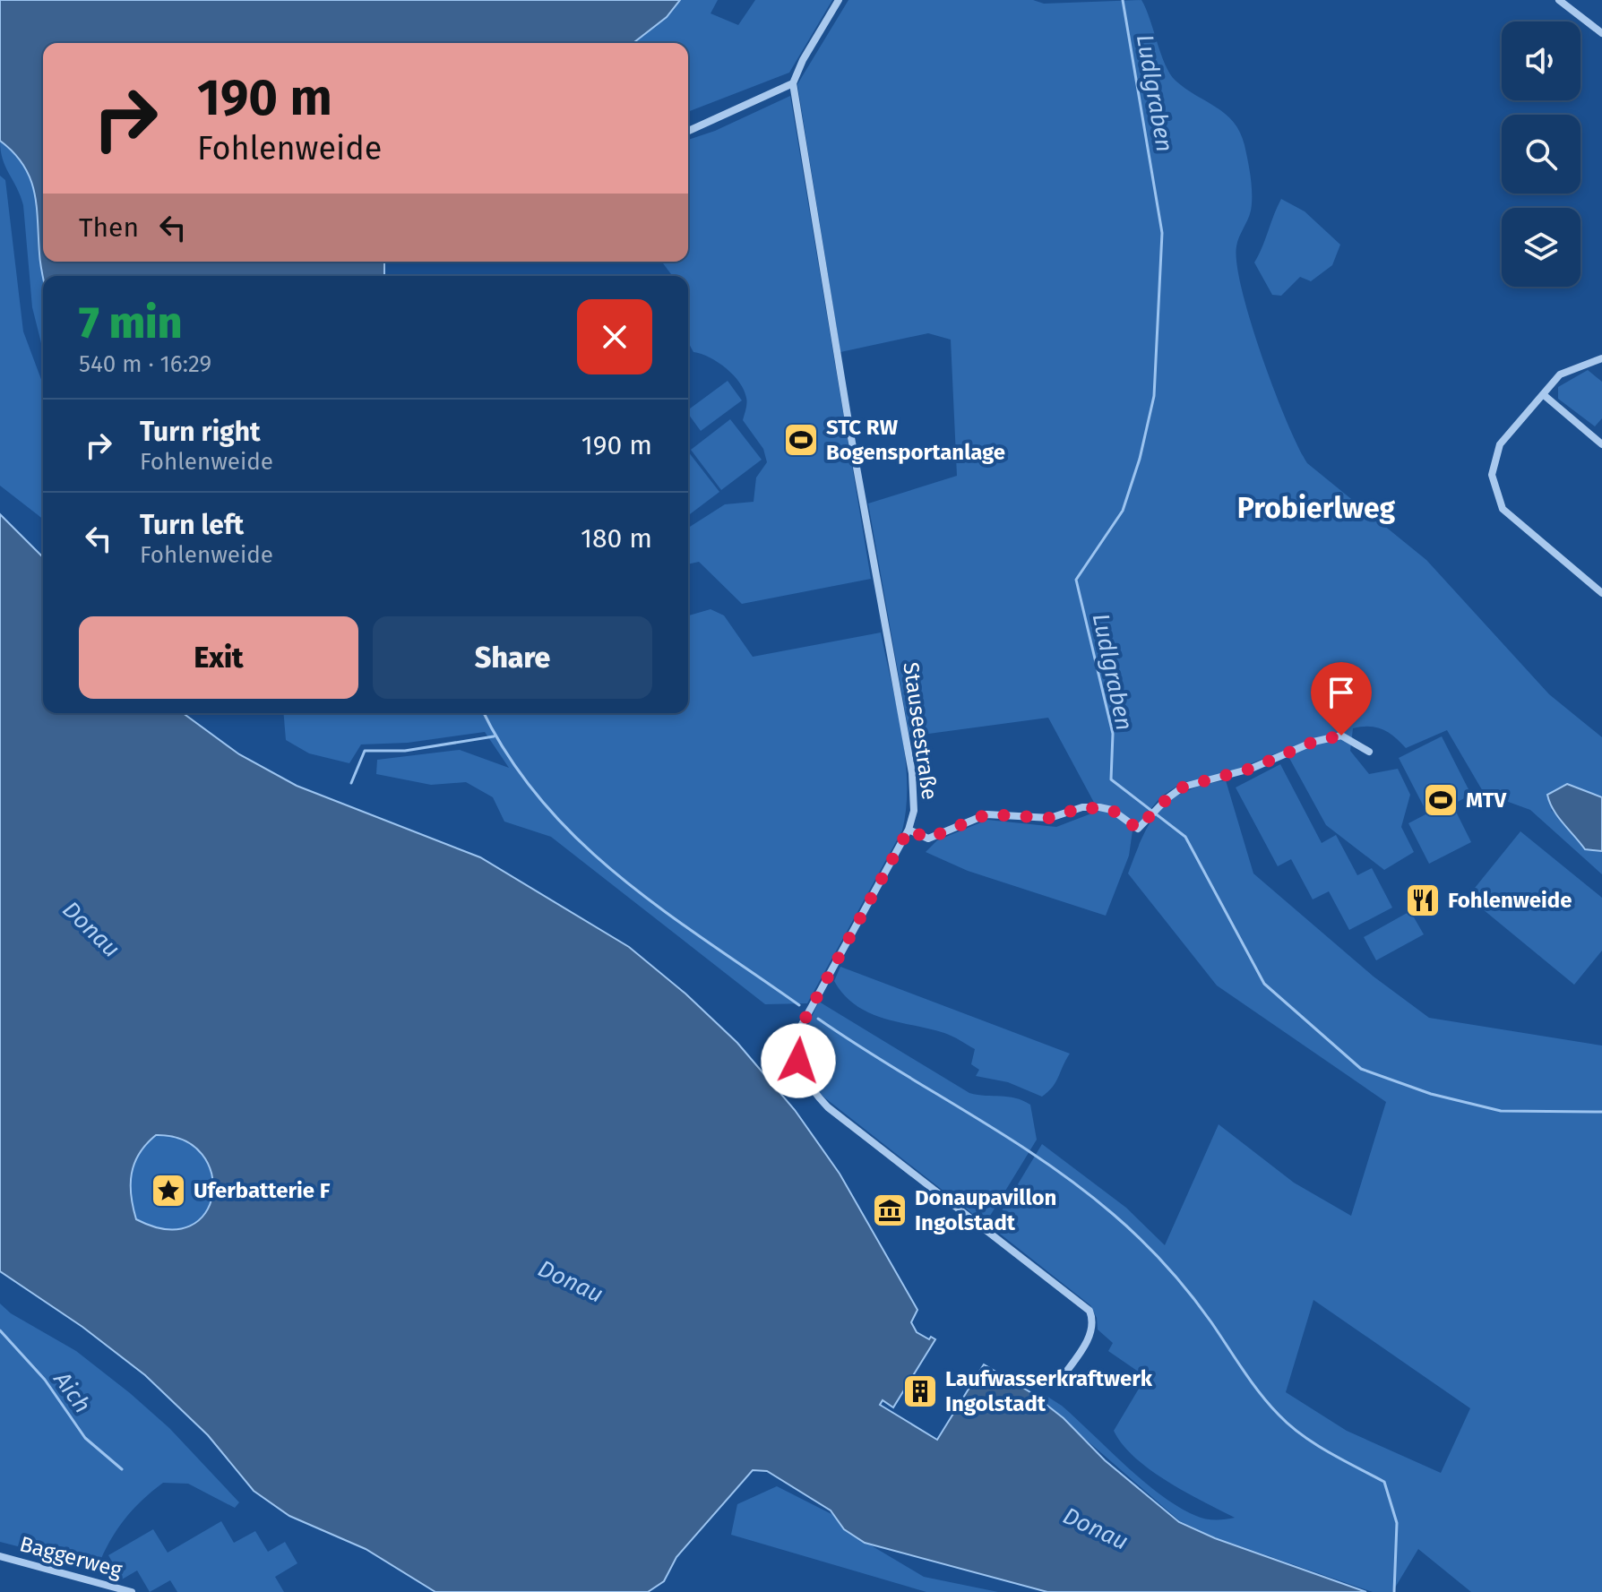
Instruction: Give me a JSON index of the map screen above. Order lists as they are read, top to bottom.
{
  "streets": {
    "street": ["Stauseestraße", "Baggerweg"]
  },
  "districts": ["Probierlweg"],
  "water": ["Ludlgraben", "Donau", "Aich"],
  "places": {
    "sports": ["STC RW Bogensportanlage", "MTV"],
    "restaurant": ["Fohlenweide"],
    "place": ["Uferbatterie F"],
    "museum": ["Donaupavillon Ingolstadt"],
    "building": ["Laufwasserkraftwerk Ingolstadt"]
  },
  "page": {
    "turn": ["190 m", "Fohlenweide"],
    "then": "Then",
    "heading": ["7 min", "540 m · 16:29"],
    "list": [
      {
        "name": "Turn right",
        "note": "Fohlenweide",
        "value": "190 m"
      },
      {
        "name": "Turn left",
        "note": "Fohlenweide",
        "value": "180 m"
      }
    ],
    "buttons": ["Exit", "Share"]
  }
}
